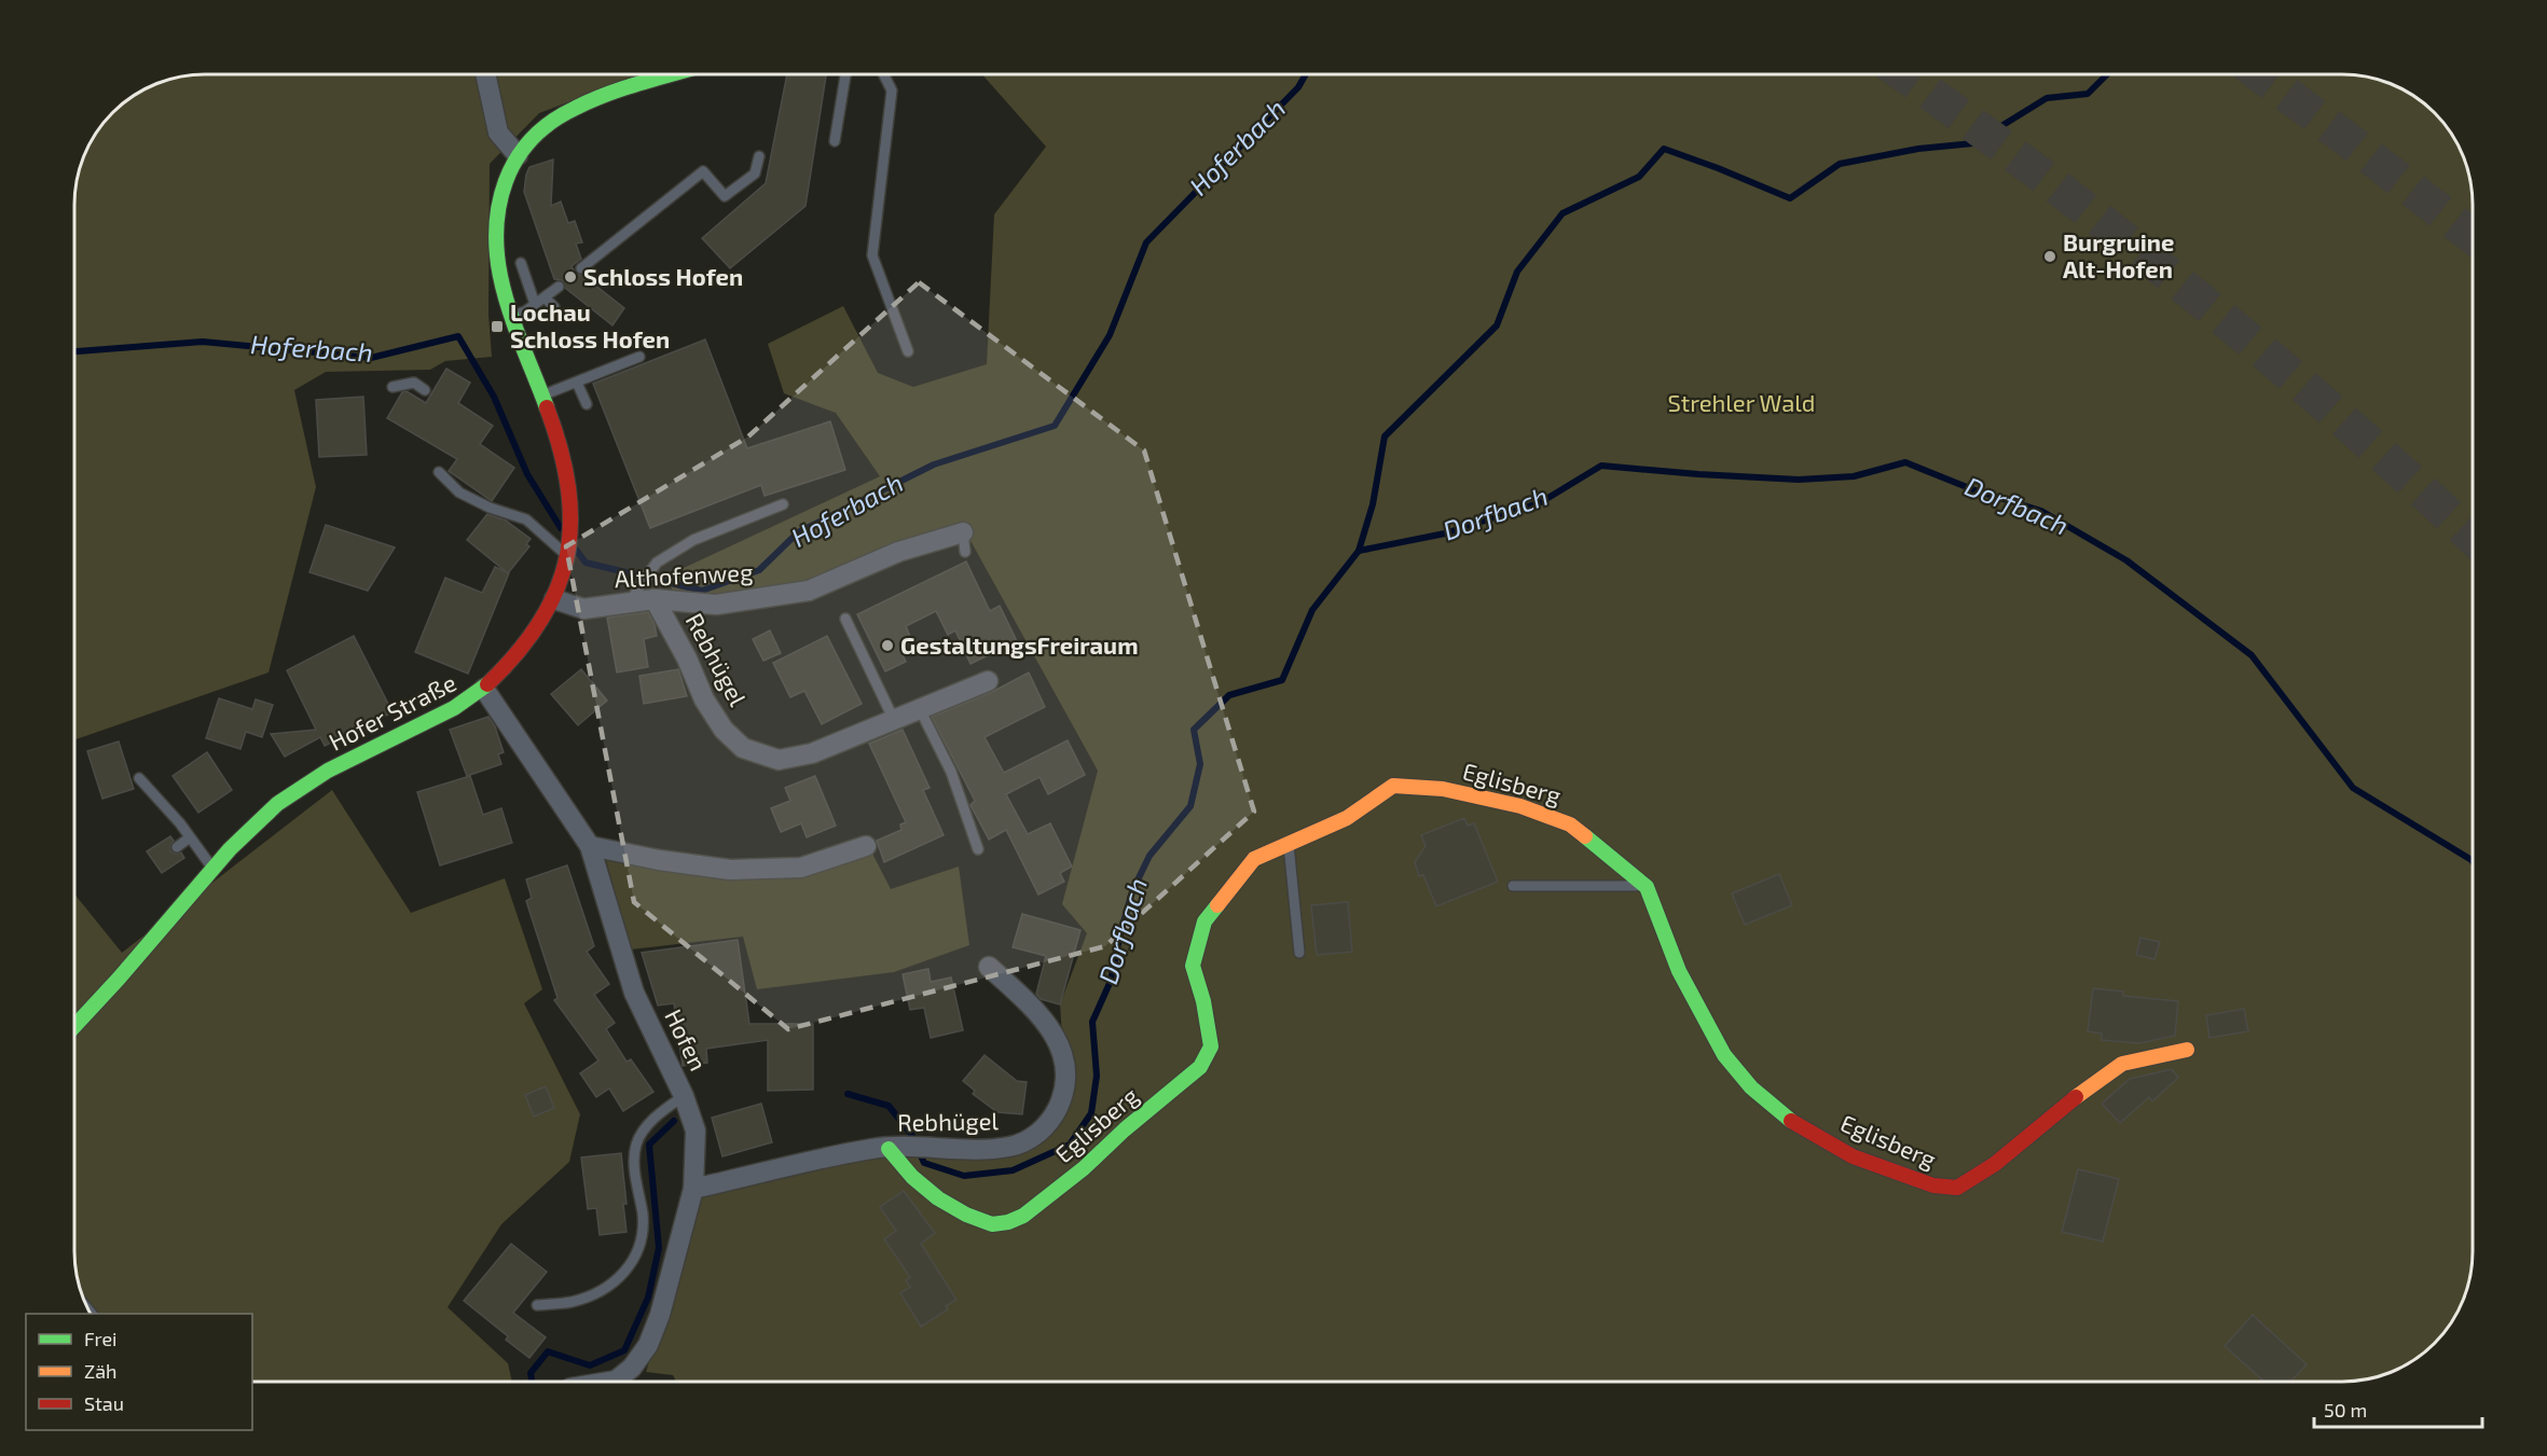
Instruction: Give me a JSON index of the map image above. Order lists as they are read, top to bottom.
{
  "streets": {
    "street": [
      "Althofenweg",
      "Rebhügel",
      "Hofer Straße",
      "Eglisberg",
      "Hofen"
    ]
  },
  "crossings": [
    ["Althofenweg", "Rebhügel"],
    ["Althofenweg", "Hofer Straße"],
    ["Rebhügel", "Eglisberg"],
    ["Rebhügel", "Hofen"],
    ["Hofer Straße", "Hofen"]
  ],
  "water": ["Hoferbach", "Dorfbach"],
  "parks": ["Strehler Wald"],
  "places": {
    "other": ["Burgruine Alt-Hofen", "Schloss Hofen", "GestaltungsFreiraum"],
    "transit": ["Lochau Schloss Hofen"]
  },
  "legend": ["Frei", "Zäh", "Stau"],
  "scale_bar": "50 m"
}
